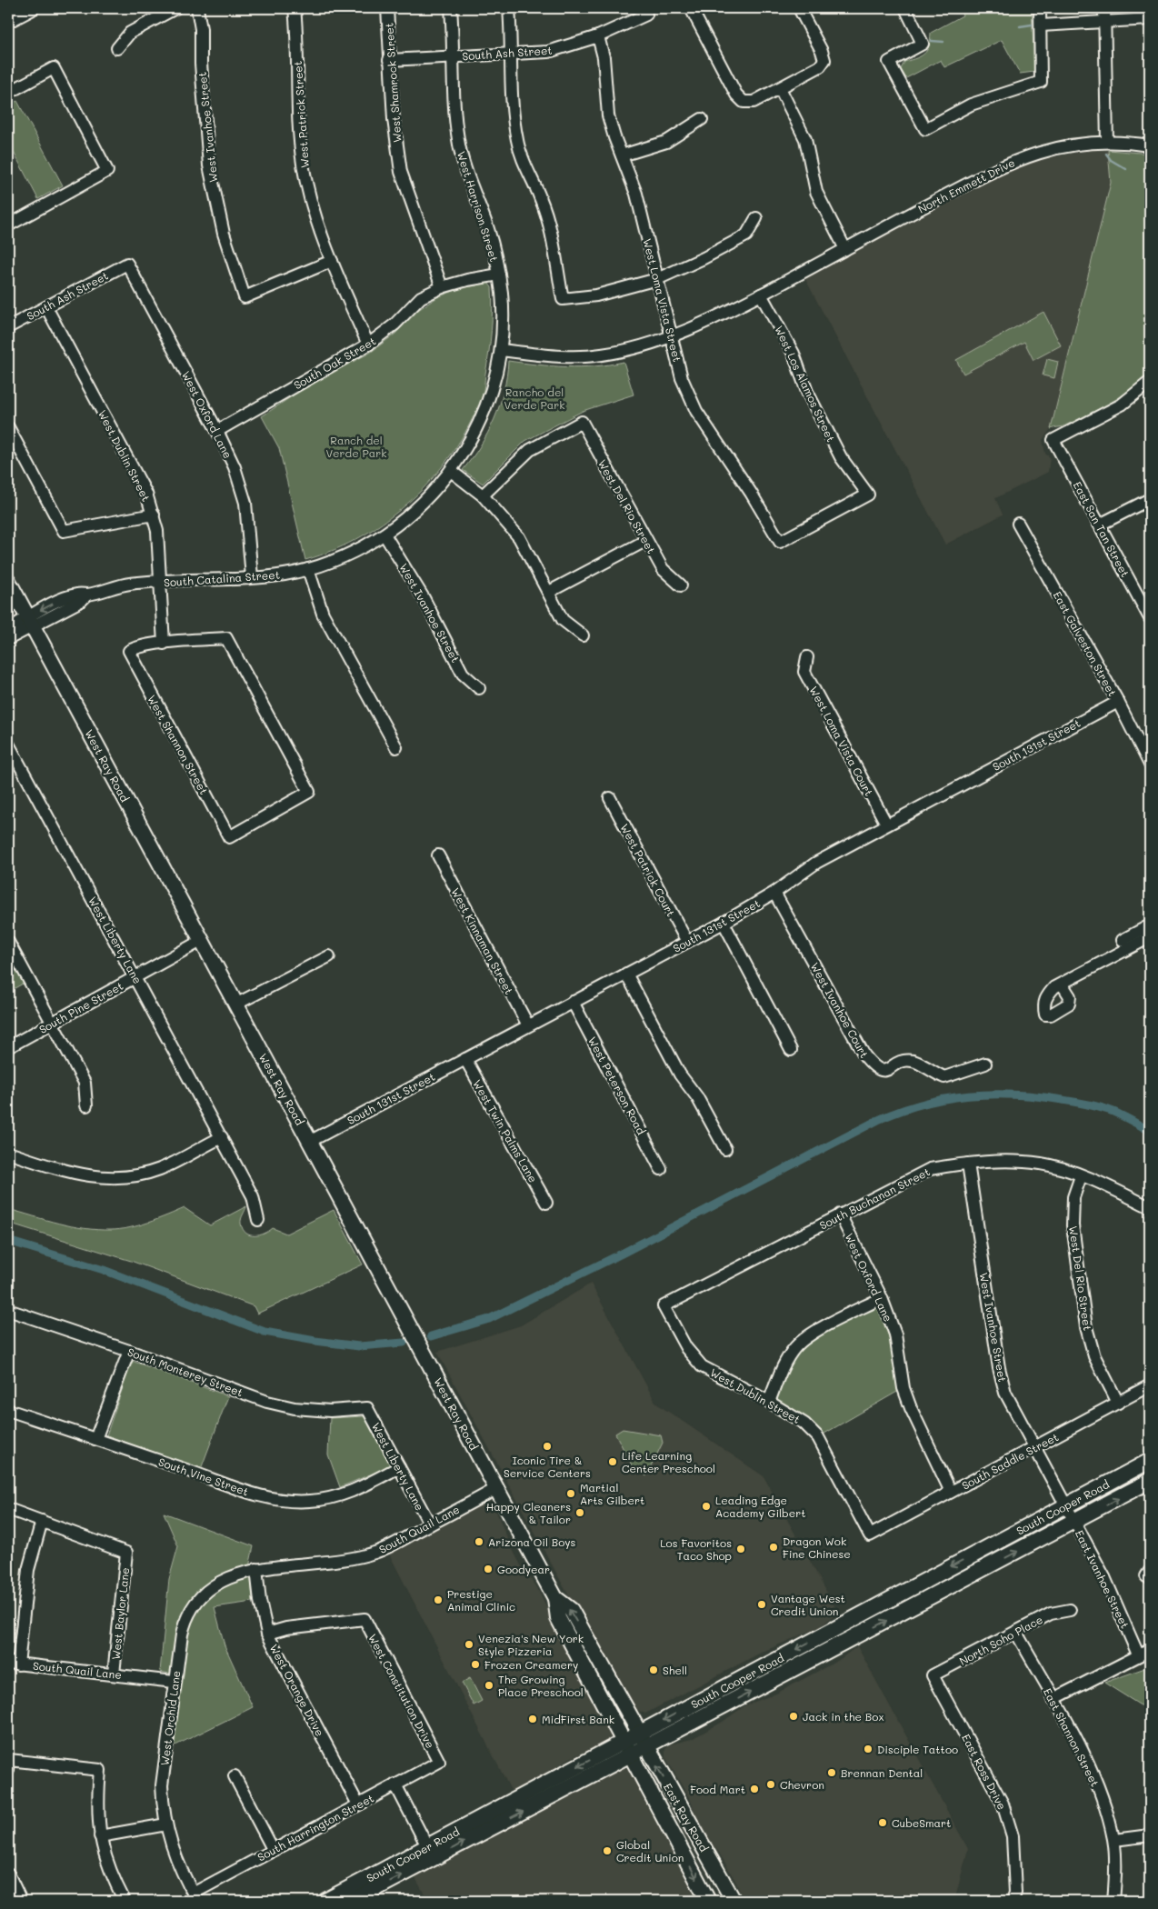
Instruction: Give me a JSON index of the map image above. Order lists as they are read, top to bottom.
{
  "streets": {
    "main road": ["West Ray Road", "South Cooper Road", "East Ray Road"],
    "street": [
      "South Ash Street",
      "West Shamrock Street",
      "West Patrick Street",
      "West Ivanhoe Street",
      "North Emmett Drive",
      "West Harrison Street",
      "West Loma Vista Street",
      "South Oak Street",
      "West Los Alamos Street",
      "West Oxford Lane",
      "West Dublin Street",
      "West Del Rio Street",
      "East San Tan Street",
      "South Catalina Street",
      "East Galveston Street",
      "West Loma Vista Court",
      "West Shannon Street",
      "South 131st Street",
      "West Patrick Court",
      "West Liberty Lane",
      "West Kinnaman Street",
      "South Pine Street",
      "West Ivanhoe Court",
      "West Peterson Road",
      "West Twin Palms Lane",
      "South Buchanan Street",
      "South Monterey Street",
      "South Saddle Street",
      "South Vine Street",
      "South Quail Lane",
      "East Ivanhoe Street",
      "West Baylor Lane",
      "North Soho Place",
      "West Orange Drive",
      "West Constitution Drive",
      "West Orchid Lane",
      "East Shannon Street",
      "East Ross Drive",
      "South Harrington Street"
    ]
  },
  "crossings": [
    ["South Ash Street", "West Shamrock Street"],
    ["South Ash Street", "West Harrison Street"],
    ["South Ash Street", "West Loma Vista Street"],
    ["South Ash Street", "West Oxford Lane"],
    ["South Ash Street", "West Dublin Street"],
    ["West Shamrock Street", "South Oak Street"],
    ["West Patrick Street", "West Ivanhoe Street"],
    ["West Patrick Street", "South Oak Street"],
    ["West Ivanhoe Street", "South Catalina Street"],
    ["West Ivanhoe Street", "South Buchanan Street"],
    ["West Ivanhoe Street", "South Saddle Street"],
    ["West Ivanhoe Street", "South Cooper Road"],
    ["West Ivanhoe Street", "East Ivanhoe Street"],
    ["North Emmett Drive", "West Los Alamos Street"],
    ["West Harrison Street", "South Oak Street"],
    ["West Harrison Street", "South Catalina Street"],
    ["West Loma Vista Street", "West Los Alamos Street"],
    ["South Oak Street", "West Oxford Lane"],
    ["West Oxford Lane", "South Catalina Street"],
    ["West Oxford Lane", "South Buchanan Street"],
    ["West Oxford Lane", "South Saddle Street"],
    ["West Dublin Street", "South Catalina Street"],
    ["West Dublin Street", "West Shannon Street"],
    ["West Dublin Street", "South Buchanan Street"],
    ["West Dublin Street", "South Saddle Street"],
    ["West Del Rio Street", "South Buchanan Street"],
    ["West Del Rio Street", "South Saddle Street"],
    ["South Catalina Street", "West Ray Road"],
    ["East Galveston Street", "South 131st Street"],
    ["West Loma Vista Court", "South 131st Street"],
    ["South 131st Street", "West Ray Road"],
    ["South 131st Street", "West Patrick Court"],
    ["South 131st Street", "West Kinnaman Street"],
    ["South 131st Street", "West Ivanhoe Court"],
    ["South 131st Street", "West Peterson Road"],
    ["South 131st Street", "West Twin Palms Lane"],
    ["West Ray Road", "South Pine Street"],
    ["West Ray Road", "South Cooper Road"],
    ["West Ray Road", "South Quail Lane"],
    ["West Ray Road", "East Ray Road"],
    ["West Liberty Lane", "South Pine Street"],
    ["West Liberty Lane", "South Monterey Street"],
    ["West Liberty Lane", "South Vine Street"],
    ["West Liberty Lane", "South Quail Lane"],
    ["South Cooper Road", "East Ivanhoe Street"],
    ["South Cooper Road", "East Ray Road"],
    ["South Quail Lane", "West Baylor Lane"],
    ["South Quail Lane", "West Orange Drive"],
    ["South Quail Lane", "West Orchid Lane"],
    ["North Soho Place", "East Shannon Street"],
    ["North Soho Place", "East Ross Drive"],
    ["West Orange Drive", "West Constitution Drive"],
    ["West Orange Drive", "West Orchid Lane"],
    ["West Orange Drive", "South Harrington Street"],
    ["West Constitution Drive", "South Harrington Street"],
    ["West Orchid Lane", "South Harrington Street"]
  ],
  "parks": ["Rancho del Verde Park", "Ranch del Verde Park"],
  "places": [
    "Iconic Tire & Service Centers",
    "Life Learning Center Preschool",
    "Martial Arts Gilbert",
    "Leading Edge Academy Gilbert",
    "Happy Cleaners & Tailor",
    "Arizona Oil Boys",
    "Dragon Wok Fine Chinese",
    "Los Favoritos Taco Shop",
    "Goodyear",
    "Prestige Animal Clinic",
    "Vantage West Credit Union",
    "Venezia's New York Style Pizzeria",
    "Frozen Creamery",
    "Shell",
    "The Growing Place Preschool",
    "Jack in the Box",
    "MidFirst Bank",
    "Disciple Tattoo",
    "Brennan Dental",
    "Chevron",
    "Food Mart",
    "CubeSmart",
    "Global Credit Union"
  ]
}
